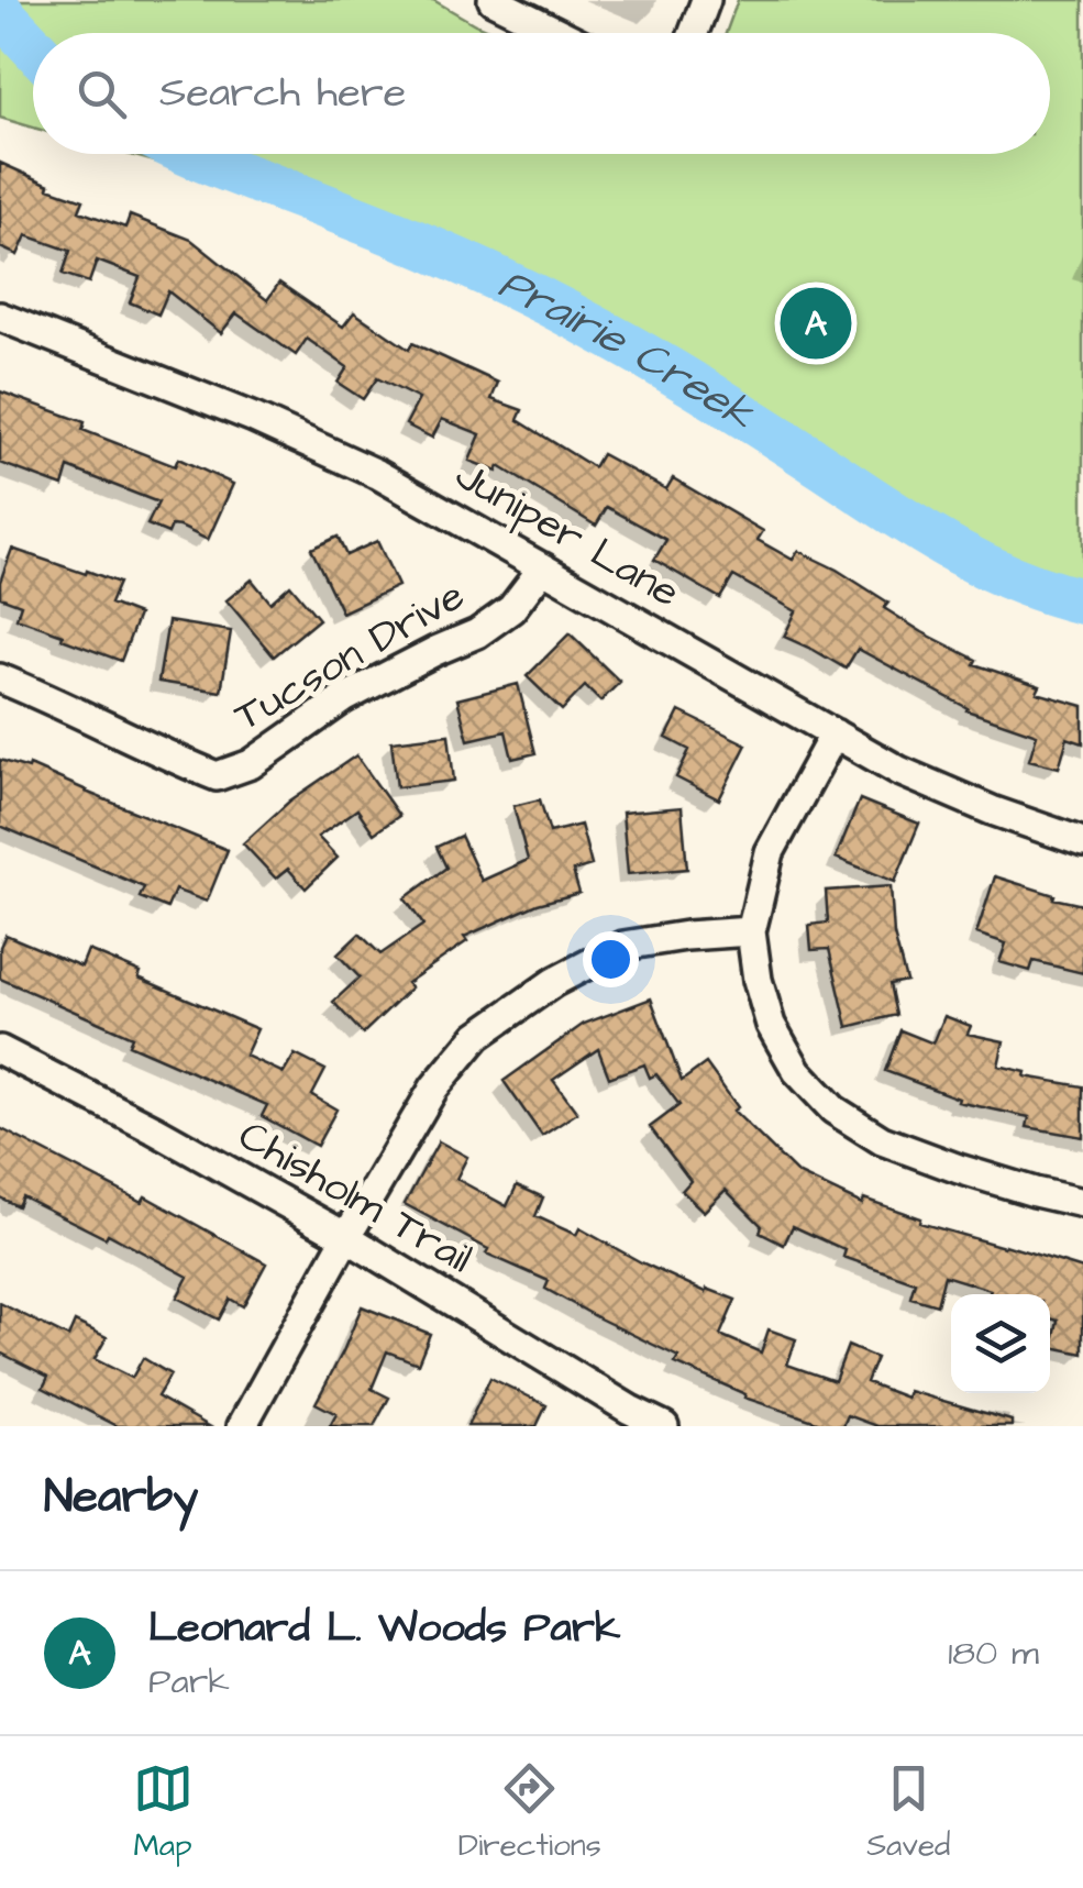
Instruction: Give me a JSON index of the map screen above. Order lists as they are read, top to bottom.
{
  "streets": {
    "street": ["Juniper Lane", "Tucson Drive", "Chisholm Trail"]
  },
  "crossings": [
    ["Juniper Lane", "Tucson Drive"]
  ],
  "water": ["Prairie Creek"],
  "page": {
    "search": "Search here",
    "pins": "A",
    "heading": "Nearby",
    "list": [
      {
        "mark": "A",
        "name": "Leonard L. Woods Park",
        "note": "Park",
        "value": "180 m"
      }
    ],
    "nav": ["Map", "Directions", "Saved"]
  }
}
